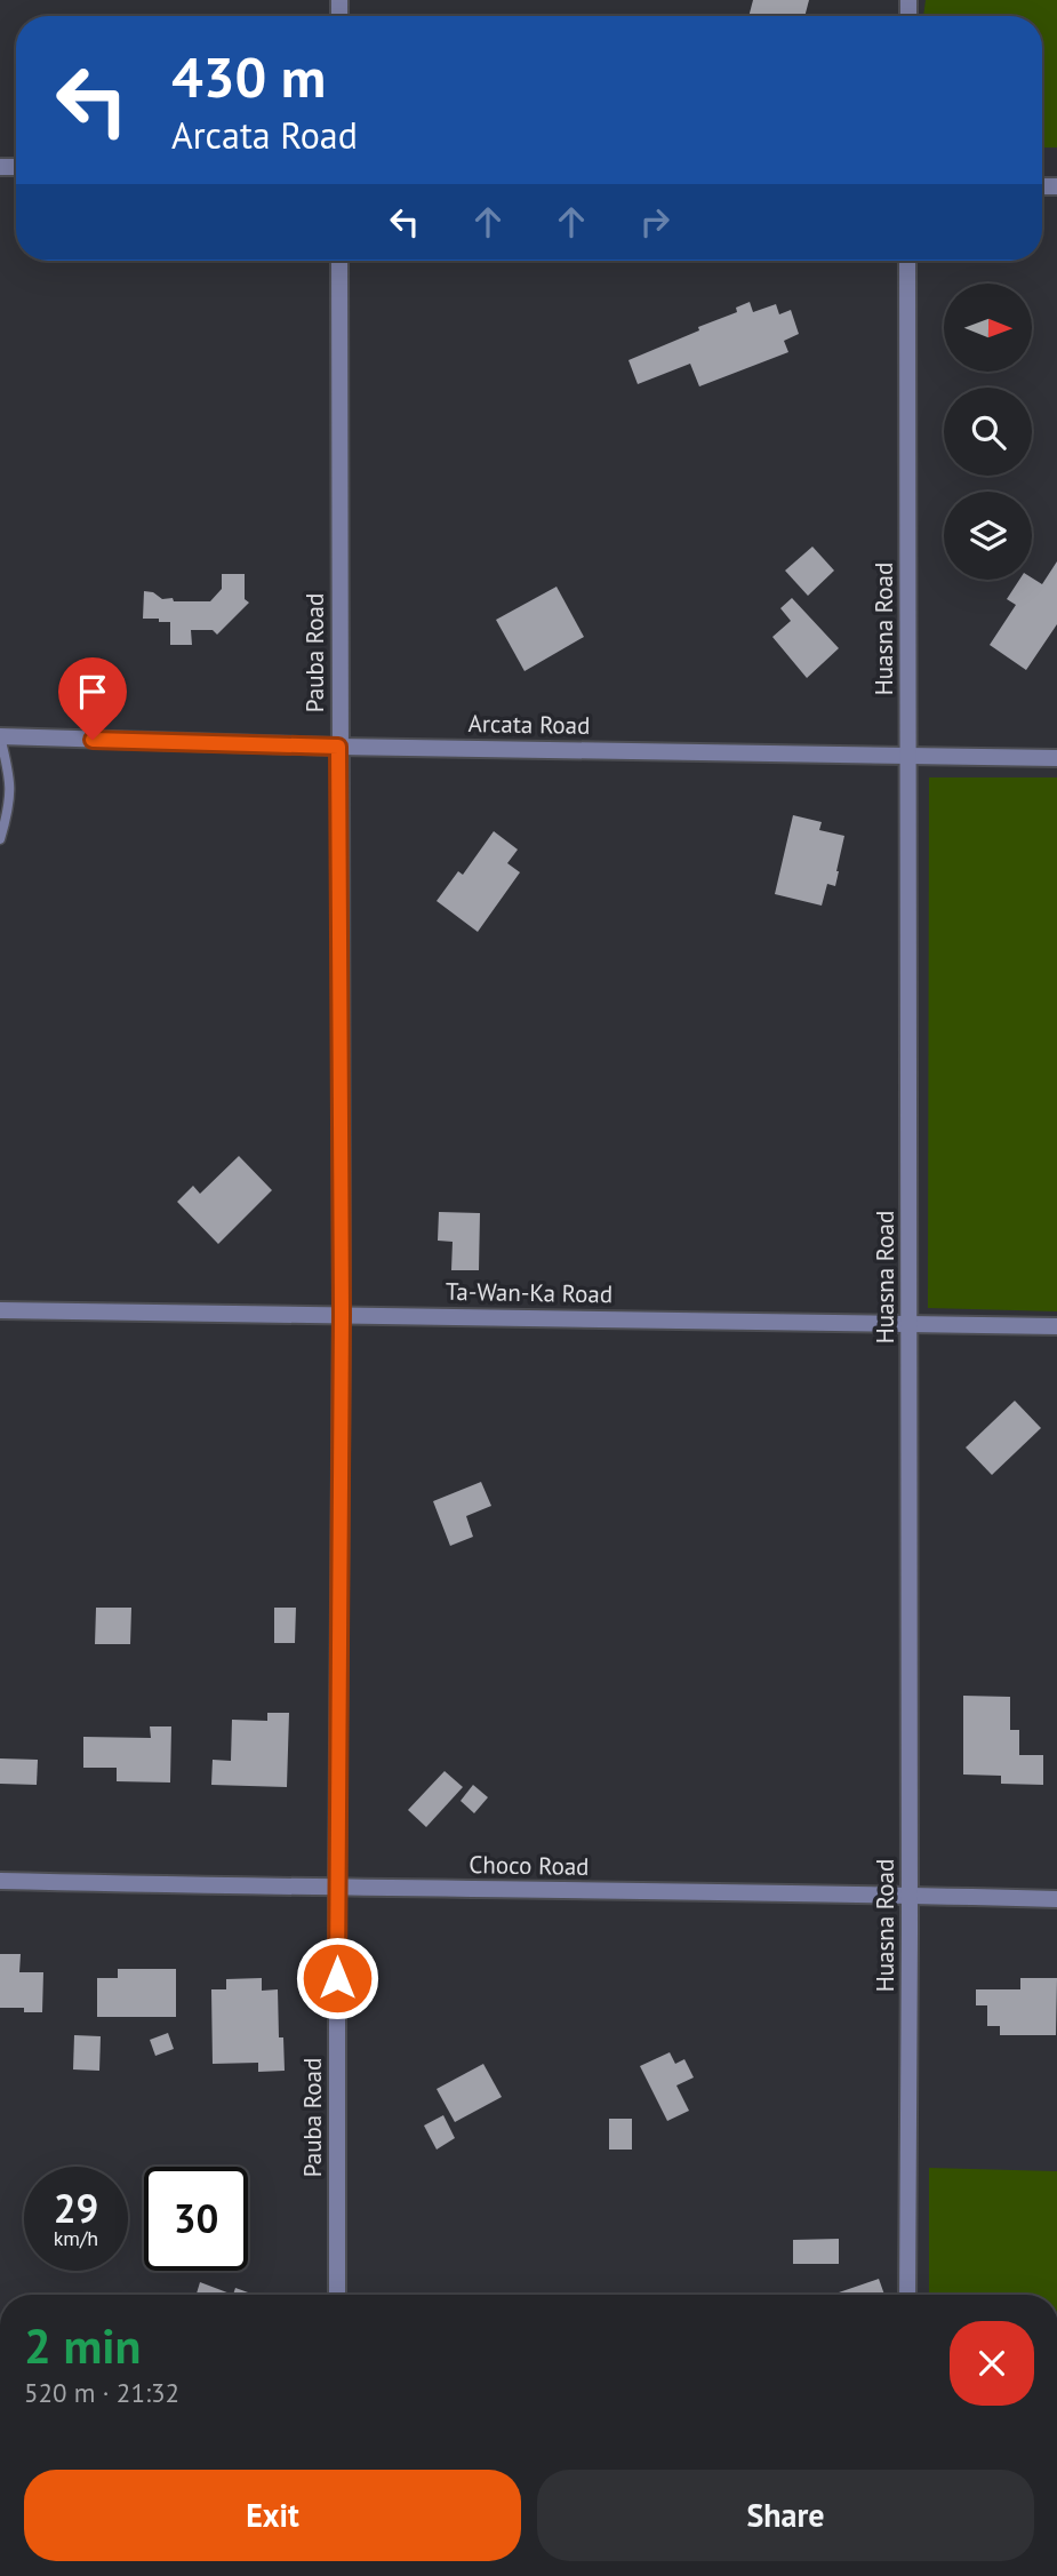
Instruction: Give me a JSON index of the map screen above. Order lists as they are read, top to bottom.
{
  "streets": {
    "street": [
      "Huasna Road",
      "Pauba Road",
      "Arcata Road",
      "Ta-Wan-Ka Road",
      "Choco Road"
    ]
  },
  "crossings": [
    ["Huasna Road", "Arcata Road"],
    ["Huasna Road", "Ta-Wan-Ka Road"],
    ["Huasna Road", "Choco Road"],
    ["Pauba Road", "Arcata Road"],
    ["Pauba Road", "Ta-Wan-Ka Road"],
    ["Pauba Road", "Choco Road"]
  ],
  "north": "right",
  "page": {
    "turn": ["430 m", "Arcata Road"],
    "speed": "29 km/h",
    "limit": "30",
    "heading": ["2 min", "520 m · 21:32"],
    "buttons": ["Exit", "Share"]
  }
}
